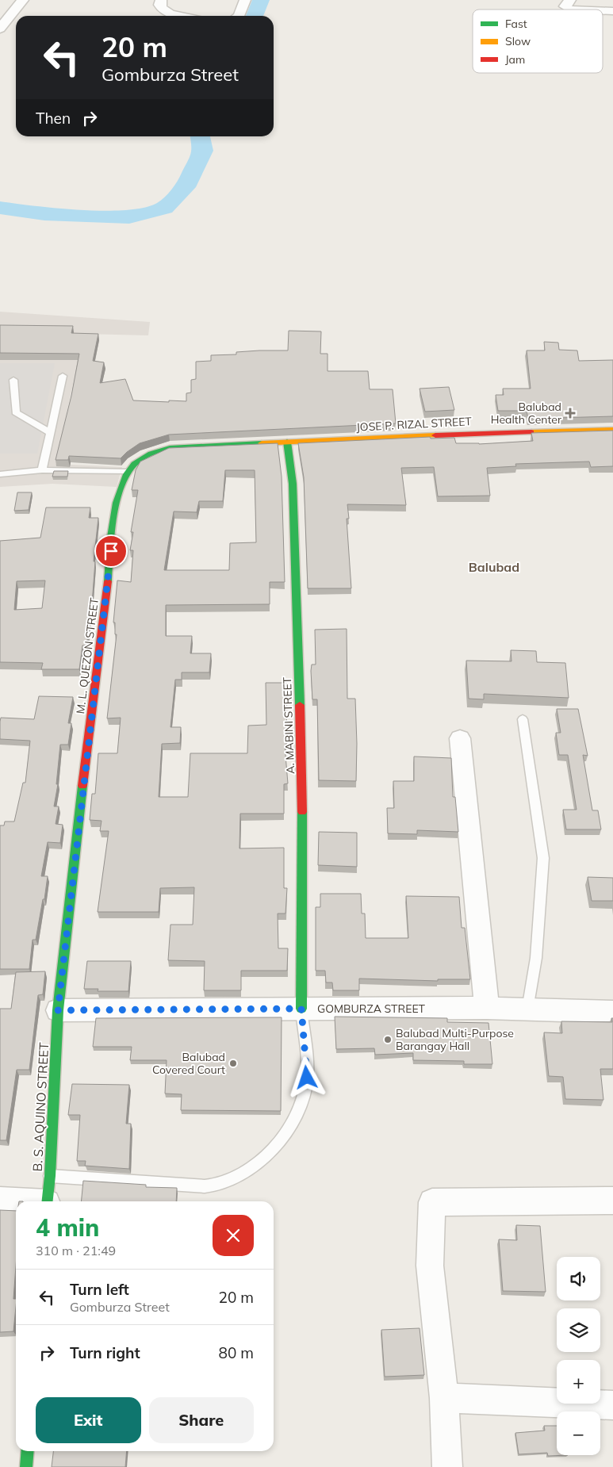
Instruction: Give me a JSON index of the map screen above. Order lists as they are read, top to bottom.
{
  "streets": {
    "street": [
      "JOSE P. RIZAL STREET",
      "M. L. QUEZON STREET",
      "A. MABINI STREET",
      "GOMBURZA STREET",
      "B. S. AQUINO STREET"
    ]
  },
  "crossings": [
    ["JOSE P. RIZAL STREET", "M. L. QUEZON STREET"],
    ["JOSE P. RIZAL STREET", "A. MABINI STREET"],
    ["M. L. QUEZON STREET", "A. MABINI STREET"],
    ["M. L. QUEZON STREET", "GOMBURZA STREET"],
    ["M. L. QUEZON STREET", "B. S. AQUINO STREET"],
    ["A. MABINI STREET", "GOMBURZA STREET"],
    ["GOMBURZA STREET", "B. S. AQUINO STREET"]
  ],
  "districts": ["Balubad"],
  "places": {
    "health": ["Balubad Health Center"],
    "other": ["Balubad Multi-Purpose Barangay Hall", "Balubad Covered Court"]
  },
  "legend": ["Fast", "Slow", "Jam"],
  "page": {
    "turn": ["20 m", "Gomburza Street"],
    "then": "Then",
    "heading": ["4 min", "310 m · 21:49"],
    "map_buttons": ["+", "−"],
    "list": [
      {
        "name": "Turn left",
        "note": "Gomburza Street",
        "value": "20 m"
      },
      {
        "name": "Turn right",
        "value": "80 m"
      }
    ],
    "buttons": ["Exit", "Share"]
  }
}
